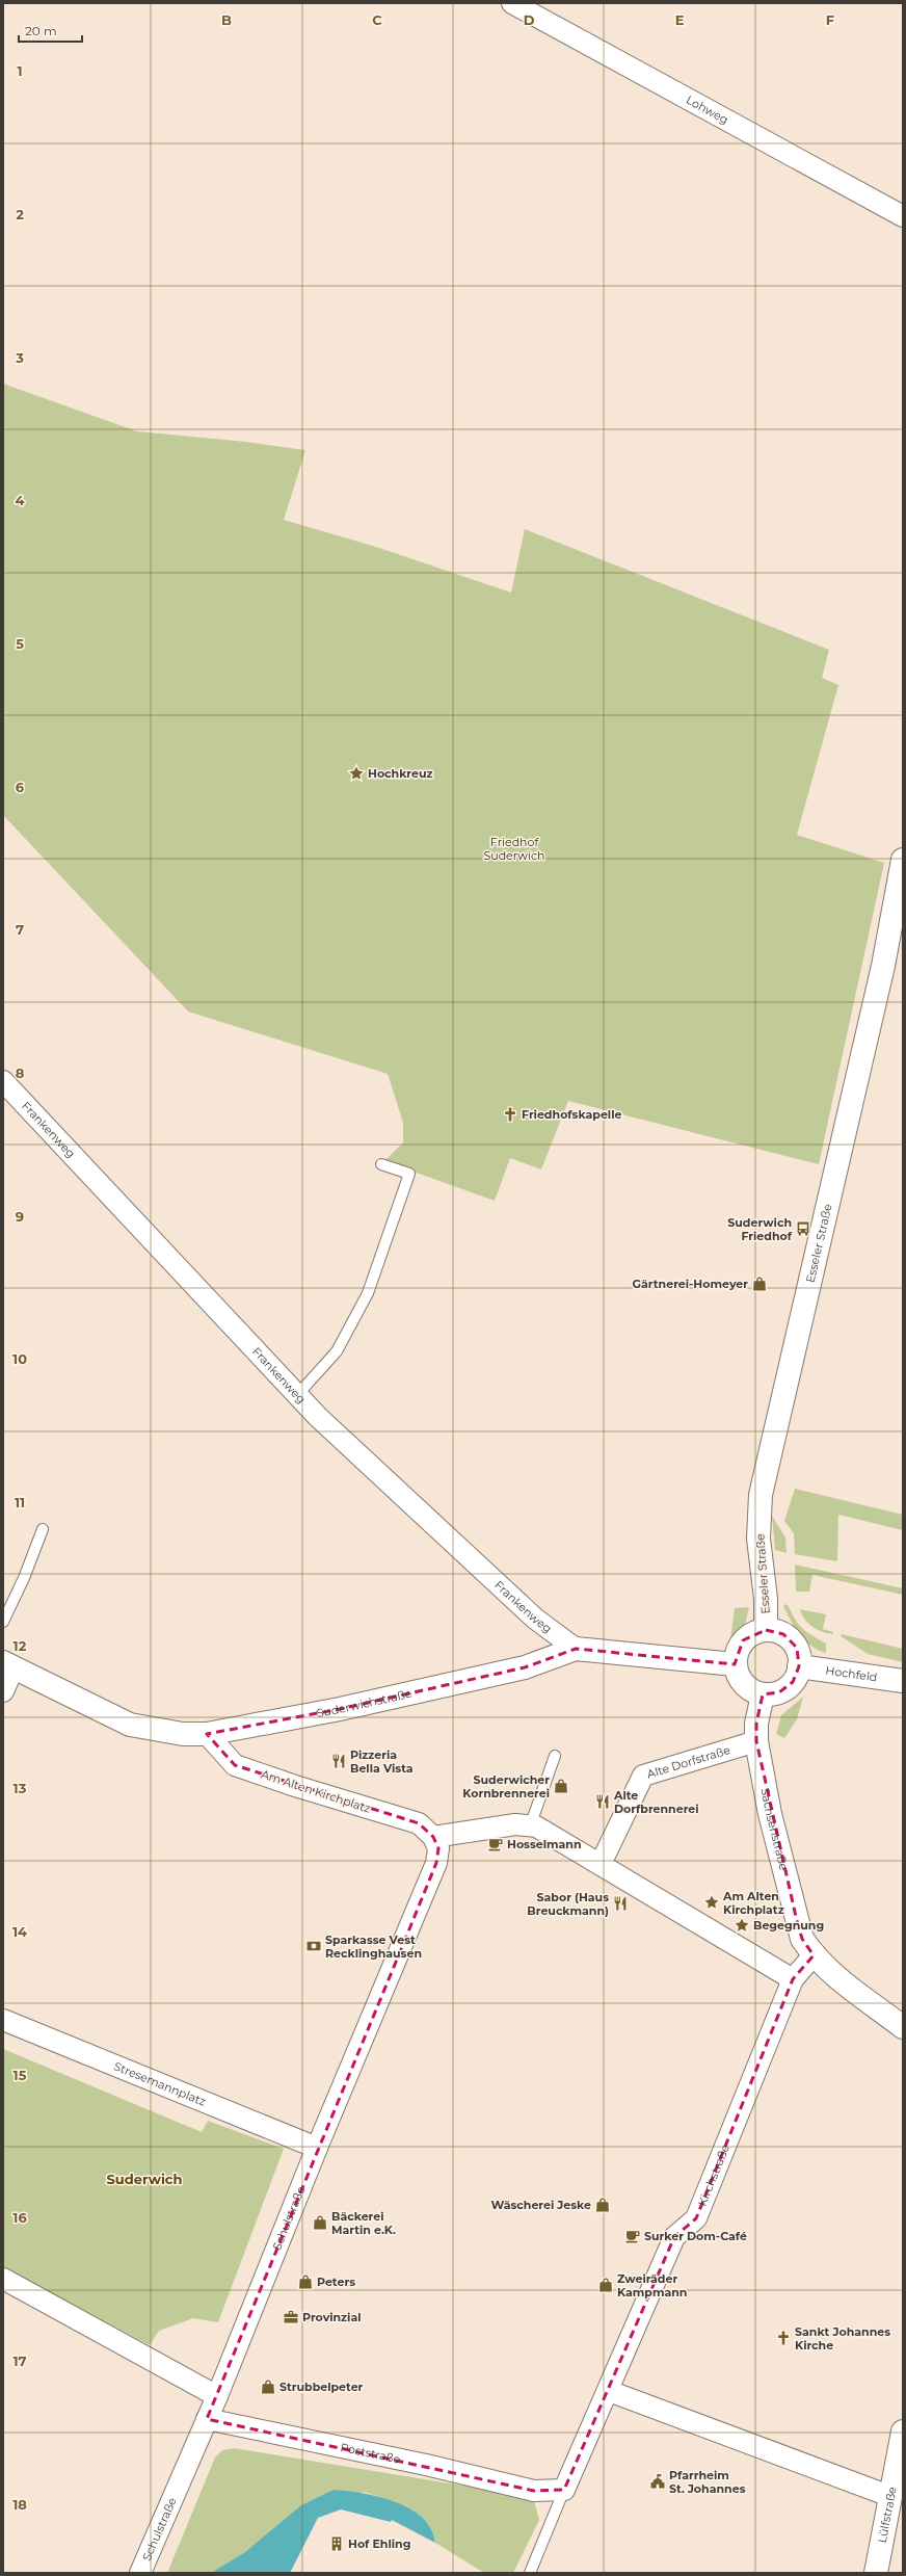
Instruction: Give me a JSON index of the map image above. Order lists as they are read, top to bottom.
{
  "streets": {
    "main road": [
      "Esseler Straße",
      "Hochfeld",
      "Suderwichstraße",
      "Sachsenstraße",
      "Lülfstraße"
    ],
    "street": [
      "Lohweg",
      "Frankenweg",
      "Alte Dorfstraße",
      "Am Alten Kirchplatz",
      "Stresemannplatz",
      "Kirchstraße",
      "Schulstraße",
      "Poststraße"
    ]
  },
  "crossings": [
    ["Frankenweg", "Suderwichstraße"],
    ["Esseler Straße", "Hochfeld"],
    ["Esseler Straße", "Suderwichstraße"],
    ["Esseler Straße", "Sachsenstraße"],
    ["Hochfeld", "Suderwichstraße"],
    ["Hochfeld", "Sachsenstraße"],
    ["Suderwichstraße", "Am Alten Kirchplatz"],
    ["Suderwichstraße", "Sachsenstraße"],
    ["Alte Dorfstraße", "Sachsenstraße"],
    ["Am Alten Kirchplatz", "Schulstraße"],
    ["Sachsenstraße", "Kirchstraße"],
    ["Stresemannplatz", "Schulstraße"],
    ["Kirchstraße", "Poststraße"],
    ["Schulstraße", "Poststraße"]
  ],
  "districts": ["Suderwich"],
  "parks": ["Friedhof Suderwich"],
  "places": {
    "place": ["Hochkreuz", "Am Alten Kirchplatz", "Begegnung"],
    "church": ["Friedhofskapelle", "Sankt Johannes Kirche"],
    "bus stop": ["Suderwich Friedhof"],
    "shop": [
      "Gärtnerei-Homeyer",
      "Suderwicher Kornbrennerei",
      "Wäscherei Jeske",
      "Bäckerei Martin e.K.",
      "Peters",
      "Zweiräder Kampmann",
      "Strubbelpeter"
    ],
    "restaurant": ["Pizzeria Bella Vista", "Alte Dorfbrennerei", "Sabor (Haus Breuckmann)"],
    "cafe": ["Hosselmann", "Surker Dom-Café"],
    "bank": ["Sparkasse Vest Recklinghausen"],
    "office": ["Provinzial"],
    "public building": ["Pfarrheim St. Johannes"],
    "building": ["Hof Ehling"]
  },
  "scale_bar": "20 m",
  "grid": {
    "columns": [
      "B",
      "C",
      "D",
      "E",
      "F"
    ],
    "rows": [
      "1",
      "2",
      "3",
      "4",
      "5",
      "6",
      "7",
      "8",
      "9",
      "10",
      "11",
      "12",
      "13",
      "14",
      "15",
      "16",
      "17",
      "18"
    ]
  }
}
